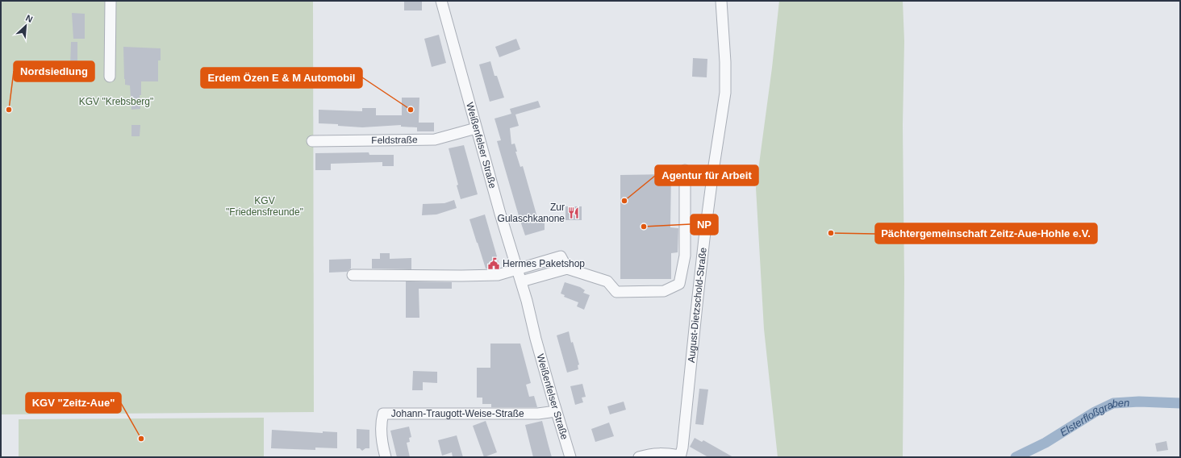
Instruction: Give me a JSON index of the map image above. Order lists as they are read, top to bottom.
{
  "streets": {
    "street": [
      "Feldstraße",
      "Weißenfelser Straße",
      "August-Dietzschold-Straße",
      "Johann-Traugott-Weise-Straße"
    ]
  },
  "crossings": [
    ["Feldstraße", "Weißenfelser Straße"],
    ["Weißenfelser Straße", "Johann-Traugott-Weise-Straße"]
  ],
  "water": ["Elsterfloßgraben"],
  "parks": ["KGV \"Krebsberg\"", "KGV \"Friedensfreunde\""],
  "places": {
    "other": [
      "Nordsiedlung",
      "Erdem Özen E & M Automobil",
      "Agentur für Arbeit",
      "NP",
      "Pächtergemeinschaft Zeitz-Aue-Hohle e.V.",
      "KGV \"Zeitz-Aue\""
    ],
    "restaurant": ["Zur Gulaschkanone"],
    "public building": ["Hermes Paketshop"]
  },
  "north": "top right"
}
